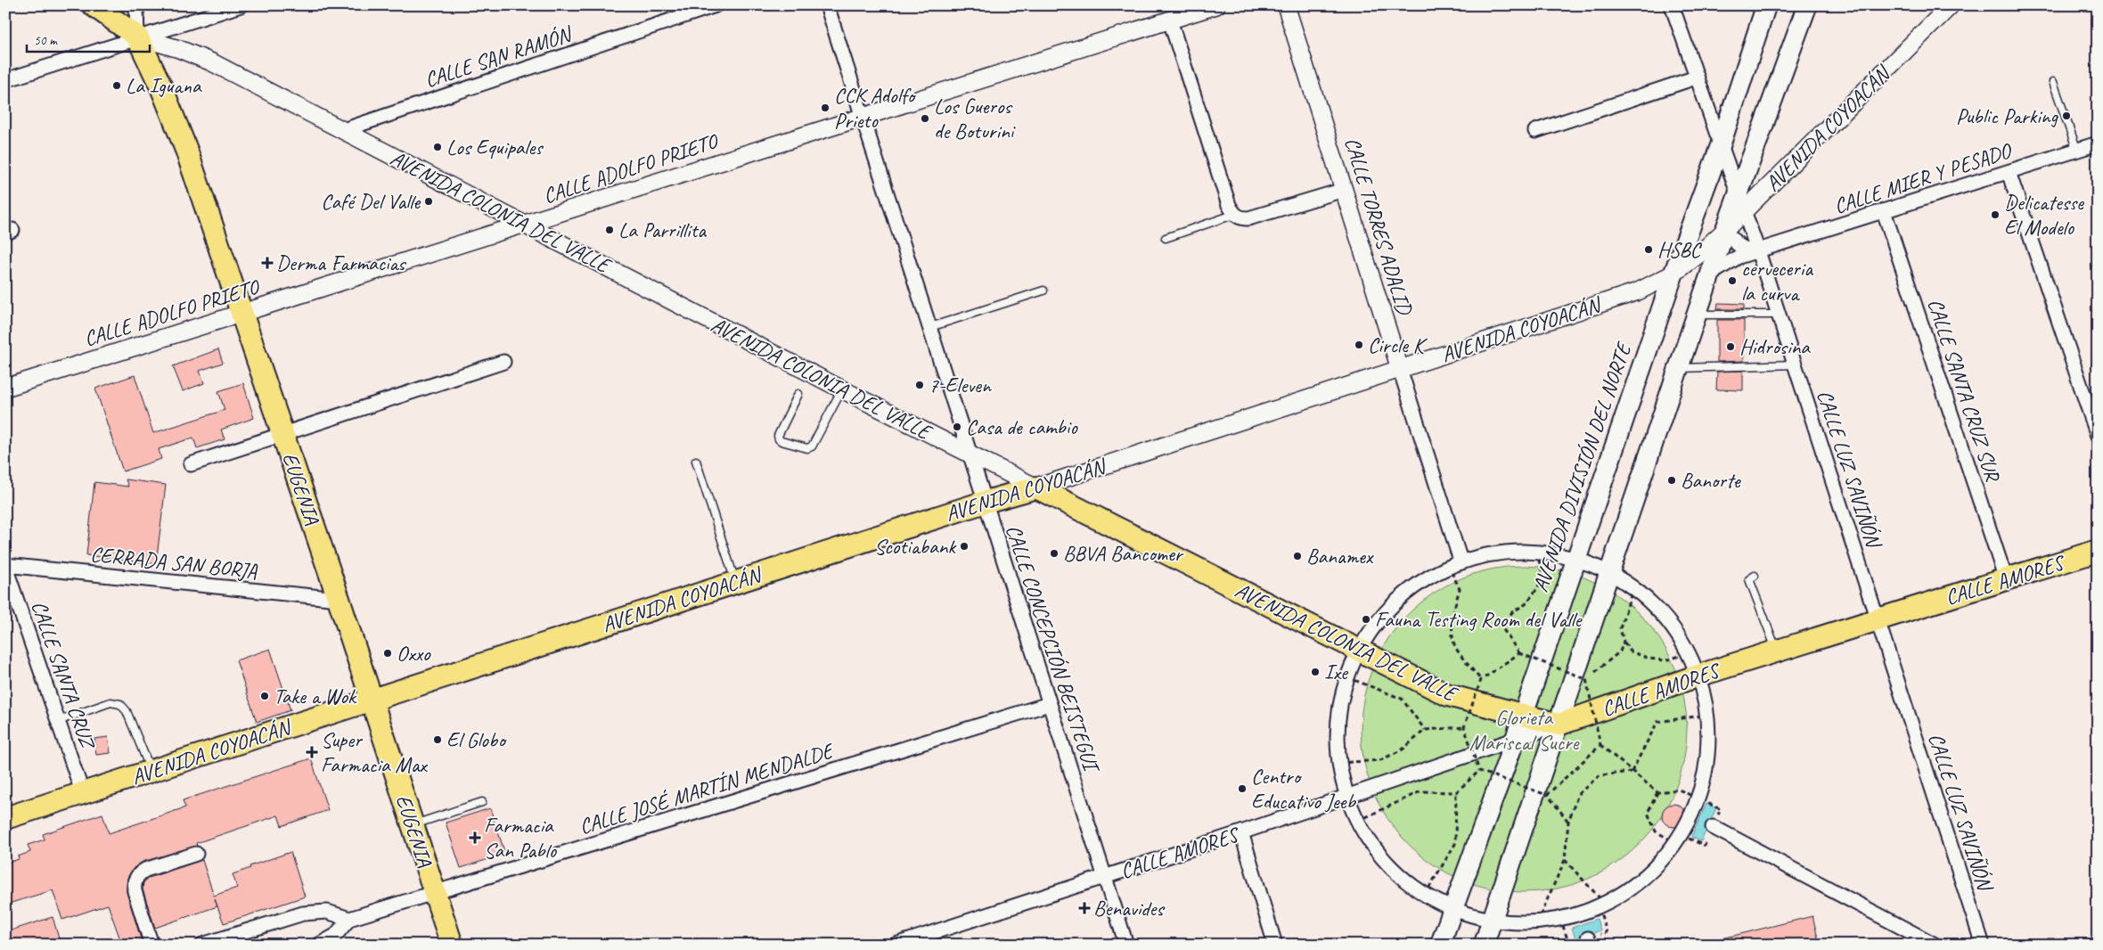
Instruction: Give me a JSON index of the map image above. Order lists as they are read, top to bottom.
{
  "streets": {
    "main road": [
      "AVENIDA COYOACÁN",
      "AVENIDA COLONIA DEL VALLE",
      "AVENIDA DIVISIÓN DEL NORTE",
      "EUGENIA",
      "CALLE AMORES"
    ],
    "street": [
      "CALLE SAN RAMÓN",
      "CALLE ADOLFO PRIETO",
      "CALLE MIER Y PESADO",
      "CALLE TORRES ADALID",
      "CALLE SANTA CRUZ SUR",
      "CALLE LUZ SAVIÑÓN",
      "CERRADA SAN BORJA",
      "CALLE CONCEPCIÓN BEISTEGUI",
      "CALLE SANTA CRUZ",
      "CALLE JOSÉ MARTÍN MENDALDE"
    ]
  },
  "crossings": [
    ["CALLE SAN RAMÓN", "AVENIDA COLONIA DEL VALLE"],
    ["AVENIDA COYOACÁN", "AVENIDA COLONIA DEL VALLE"],
    ["AVENIDA COYOACÁN", "CALLE TORRES ADALID"],
    ["AVENIDA COYOACÁN", "AVENIDA DIVISIÓN DEL NORTE"],
    ["AVENIDA COYOACÁN", "CALLE LUZ SAVIÑÓN"],
    ["AVENIDA COYOACÁN", "EUGENIA"],
    ["AVENIDA COYOACÁN", "CALLE CONCEPCIÓN BEISTEGUI"],
    ["AVENIDA COYOACÁN", "CALLE SANTA CRUZ"],
    ["CALLE ADOLFO PRIETO", "AVENIDA COLONIA DEL VALLE"],
    ["CALLE ADOLFO PRIETO", "EUGENIA"],
    ["CALLE ADOLFO PRIETO", "CALLE CONCEPCIÓN BEISTEGUI"],
    ["CALLE MIER Y PESADO", "CALLE SANTA CRUZ SUR"],
    ["CALLE MIER Y PESADO", "CALLE LUZ SAVIÑÓN"],
    ["AVENIDA COLONIA DEL VALLE", "AVENIDA DIVISIÓN DEL NORTE"],
    ["AVENIDA COLONIA DEL VALLE", "EUGENIA"],
    ["AVENIDA COLONIA DEL VALLE", "CALLE AMORES"],
    ["AVENIDA COLONIA DEL VALLE", "CALLE CONCEPCIÓN BEISTEGUI"],
    ["CALLE SANTA CRUZ SUR", "CALLE AMORES"],
    ["AVENIDA DIVISIÓN DEL NORTE", "CALLE LUZ SAVIÑÓN"],
    ["AVENIDA DIVISIÓN DEL NORTE", "CALLE AMORES"],
    ["CALLE LUZ SAVIÑÓN", "CALLE AMORES"],
    ["EUGENIA", "CERRADA SAN BORJA"],
    ["EUGENIA", "CALLE JOSÉ MARTÍN MENDALDE"],
    ["CERRADA SAN BORJA", "CALLE SANTA CRUZ"],
    ["CALLE AMORES", "CALLE CONCEPCIÓN BEISTEGUI"],
    ["CALLE CONCEPCIÓN BEISTEGUI", "CALLE JOSÉ MARTÍN MENDALDE"]
  ],
  "parks": ["Glorieta Mariscal Sucre"],
  "places": {
    "other": [
      "La Iguana",
      "CCK Adolfo Prieto",
      "Public Parking",
      "Los Gueros de Boturini",
      "Los Equipales",
      "Café Del Valle",
      "Delicatesse El Modelo",
      "La Parrillita",
      "HSBC",
      "cerveceria la curva",
      "Circle K",
      "Hidrosina",
      "7-Eleven",
      "Casa de cambio",
      "Banorte",
      "Scotiabank",
      "BBVA Bancomer",
      "Banamex",
      "Fauna Testing Room del Valle",
      "Oxxo",
      "Ixe",
      "Take a Wok",
      "El Globo",
      "Centro Educativo Jeeb"
    ],
    "health": [
      "Derma Farmacias",
      "Super Farmacia Max",
      "Farmacia San Pablo",
      "Benavides"
    ]
  },
  "scale_bar": "50 m"
}
